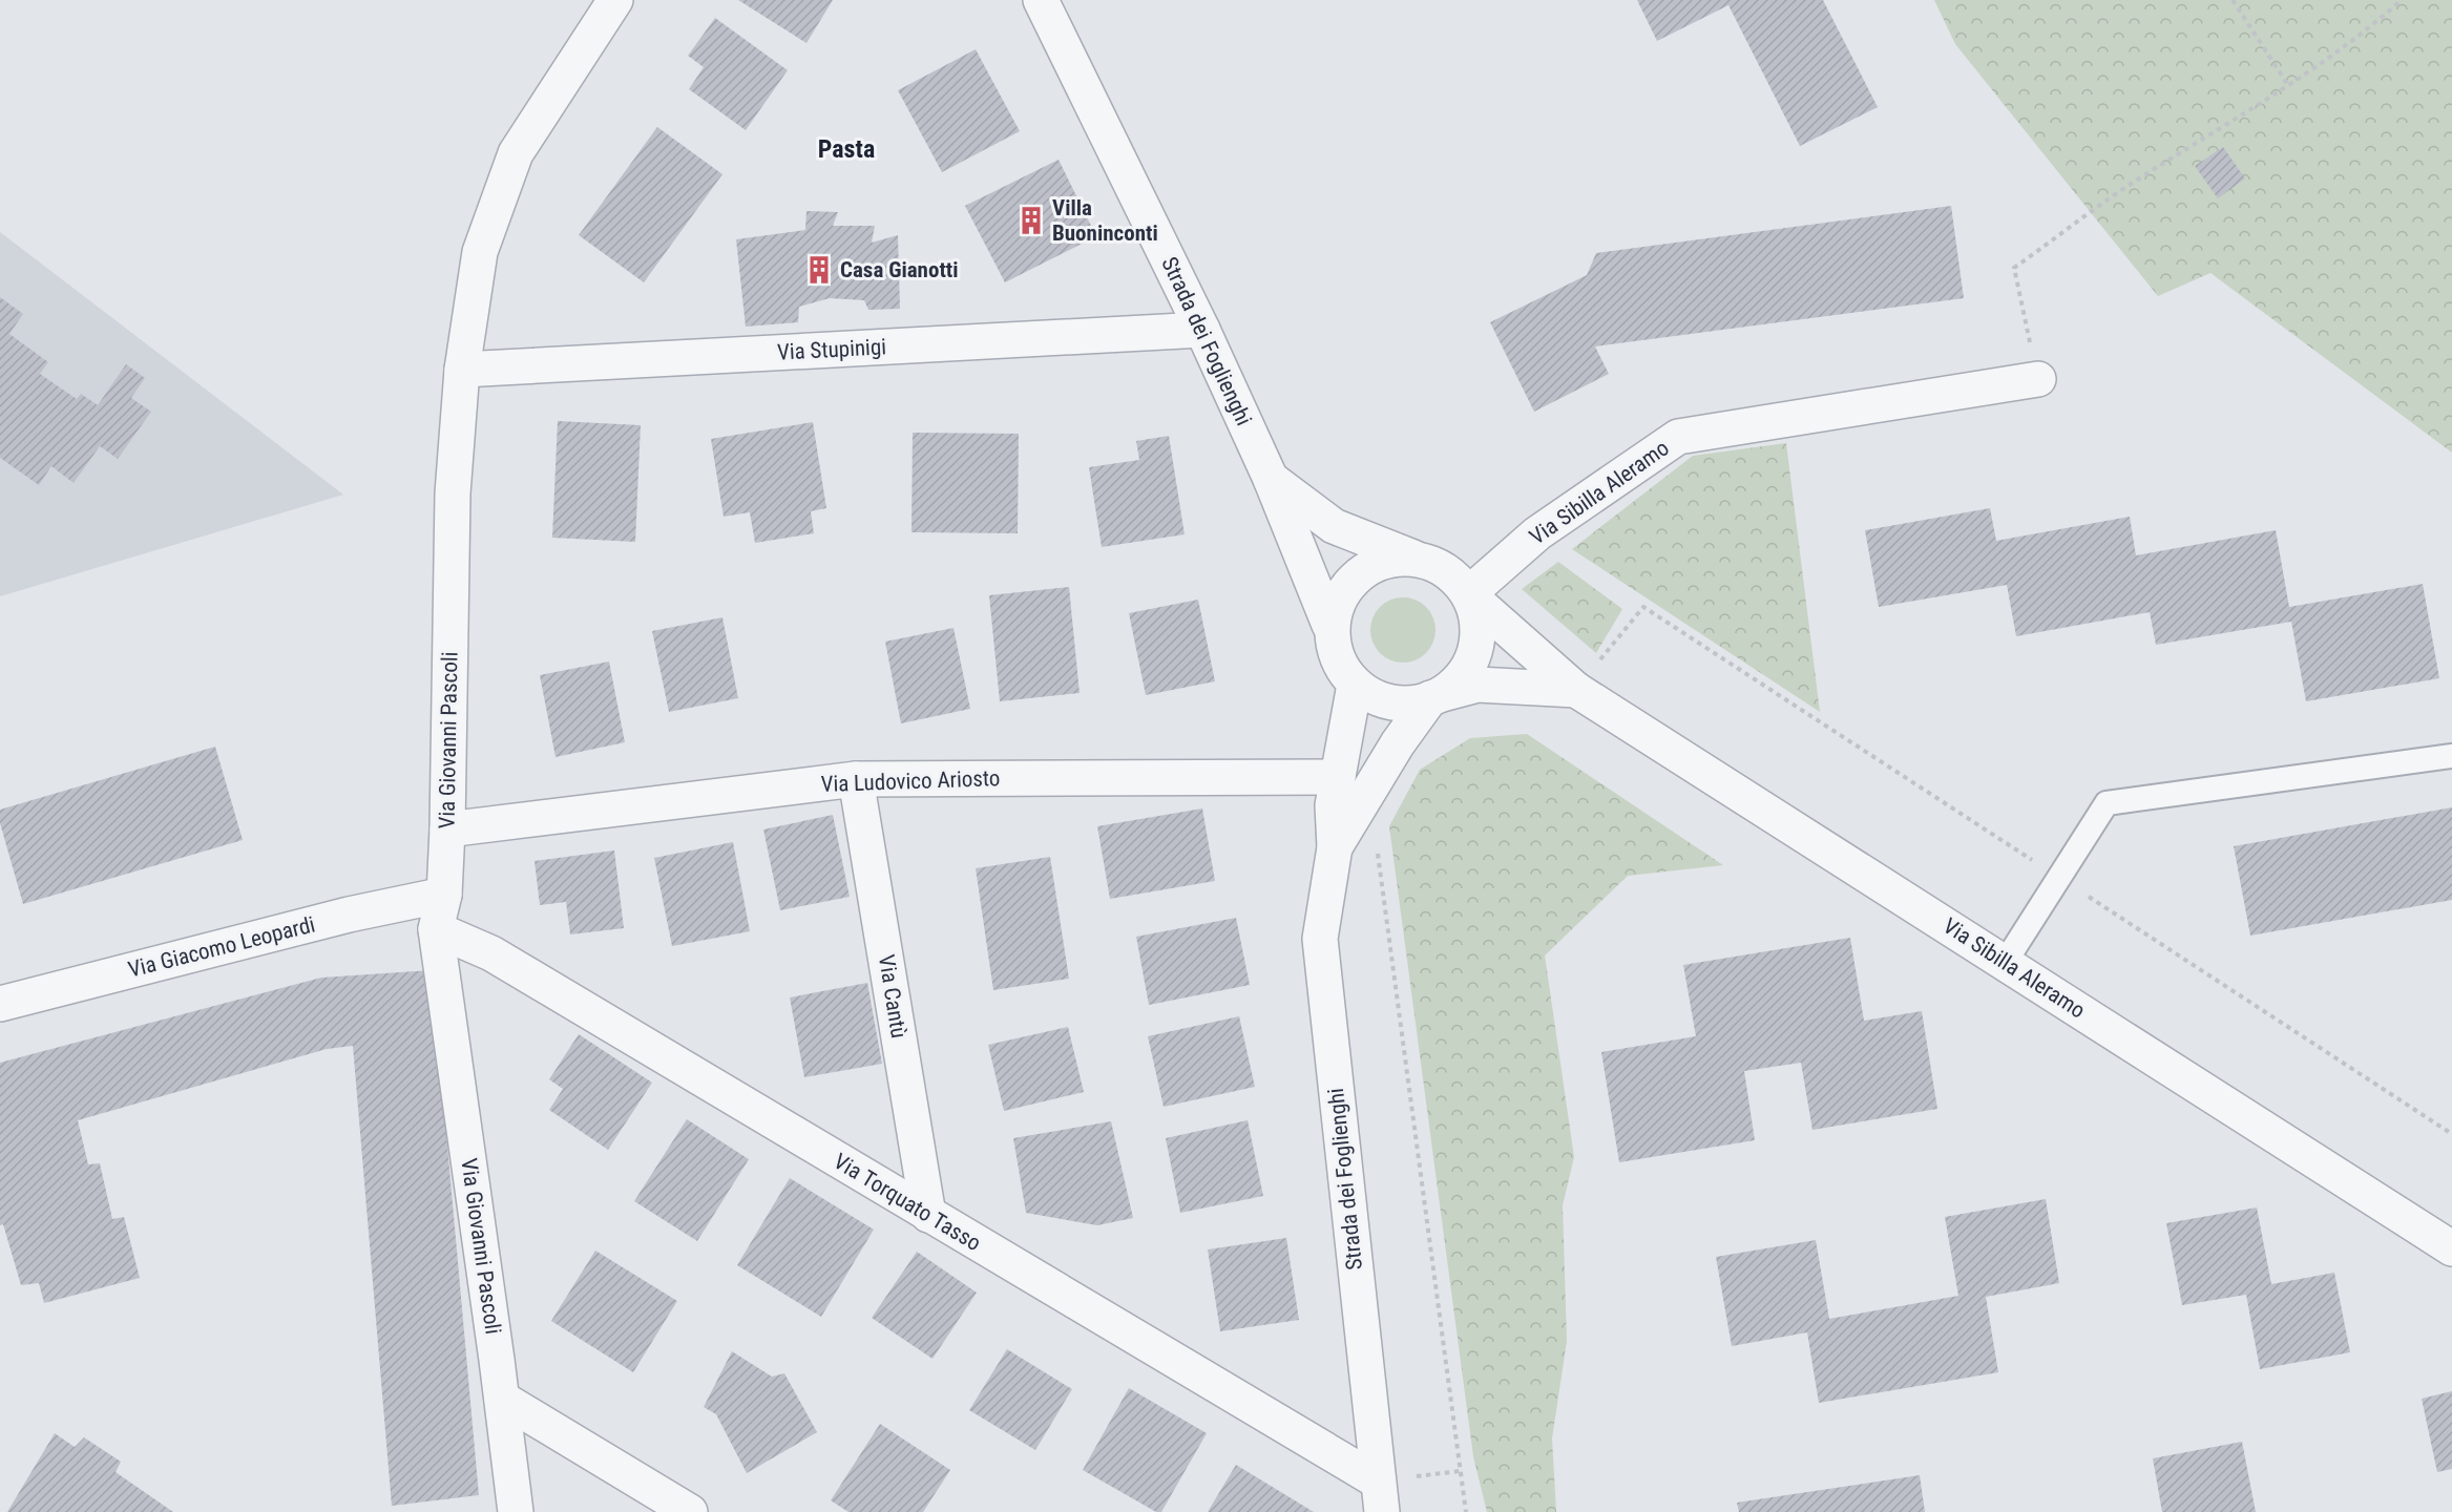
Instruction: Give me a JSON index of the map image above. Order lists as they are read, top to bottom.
{
  "streets": {
    "street": [
      "Strada dei Foglienghi",
      "Via Stupinigi",
      "Via Sibilla Aleramo",
      "Via Giovanni Pascoli",
      "Via Ludovico Ariosto",
      "Via Giacomo Leopardi",
      "Via Cantù",
      "Via Torquato Tasso"
    ]
  },
  "crossings": [
    ["Strada dei Foglienghi", "Via Stupinigi"],
    ["Strada dei Foglienghi", "Via Sibilla Aleramo"],
    ["Strada dei Foglienghi", "Via Ludovico Ariosto"],
    ["Strada dei Foglienghi", "Via Torquato Tasso"],
    ["Via Stupinigi", "Via Giovanni Pascoli"],
    ["Via Giovanni Pascoli", "Via Ludovico Ariosto"],
    ["Via Giovanni Pascoli", "Via Giacomo Leopardi"],
    ["Via Giovanni Pascoli", "Via Torquato Tasso"],
    ["Via Ludovico Ariosto", "Via Cantù"],
    ["Via Cantù", "Via Torquato Tasso"]
  ],
  "districts": ["Pasta"],
  "places": {
    "building": ["Villa Buoninconti", "Casa Gianotti"]
  }
}
